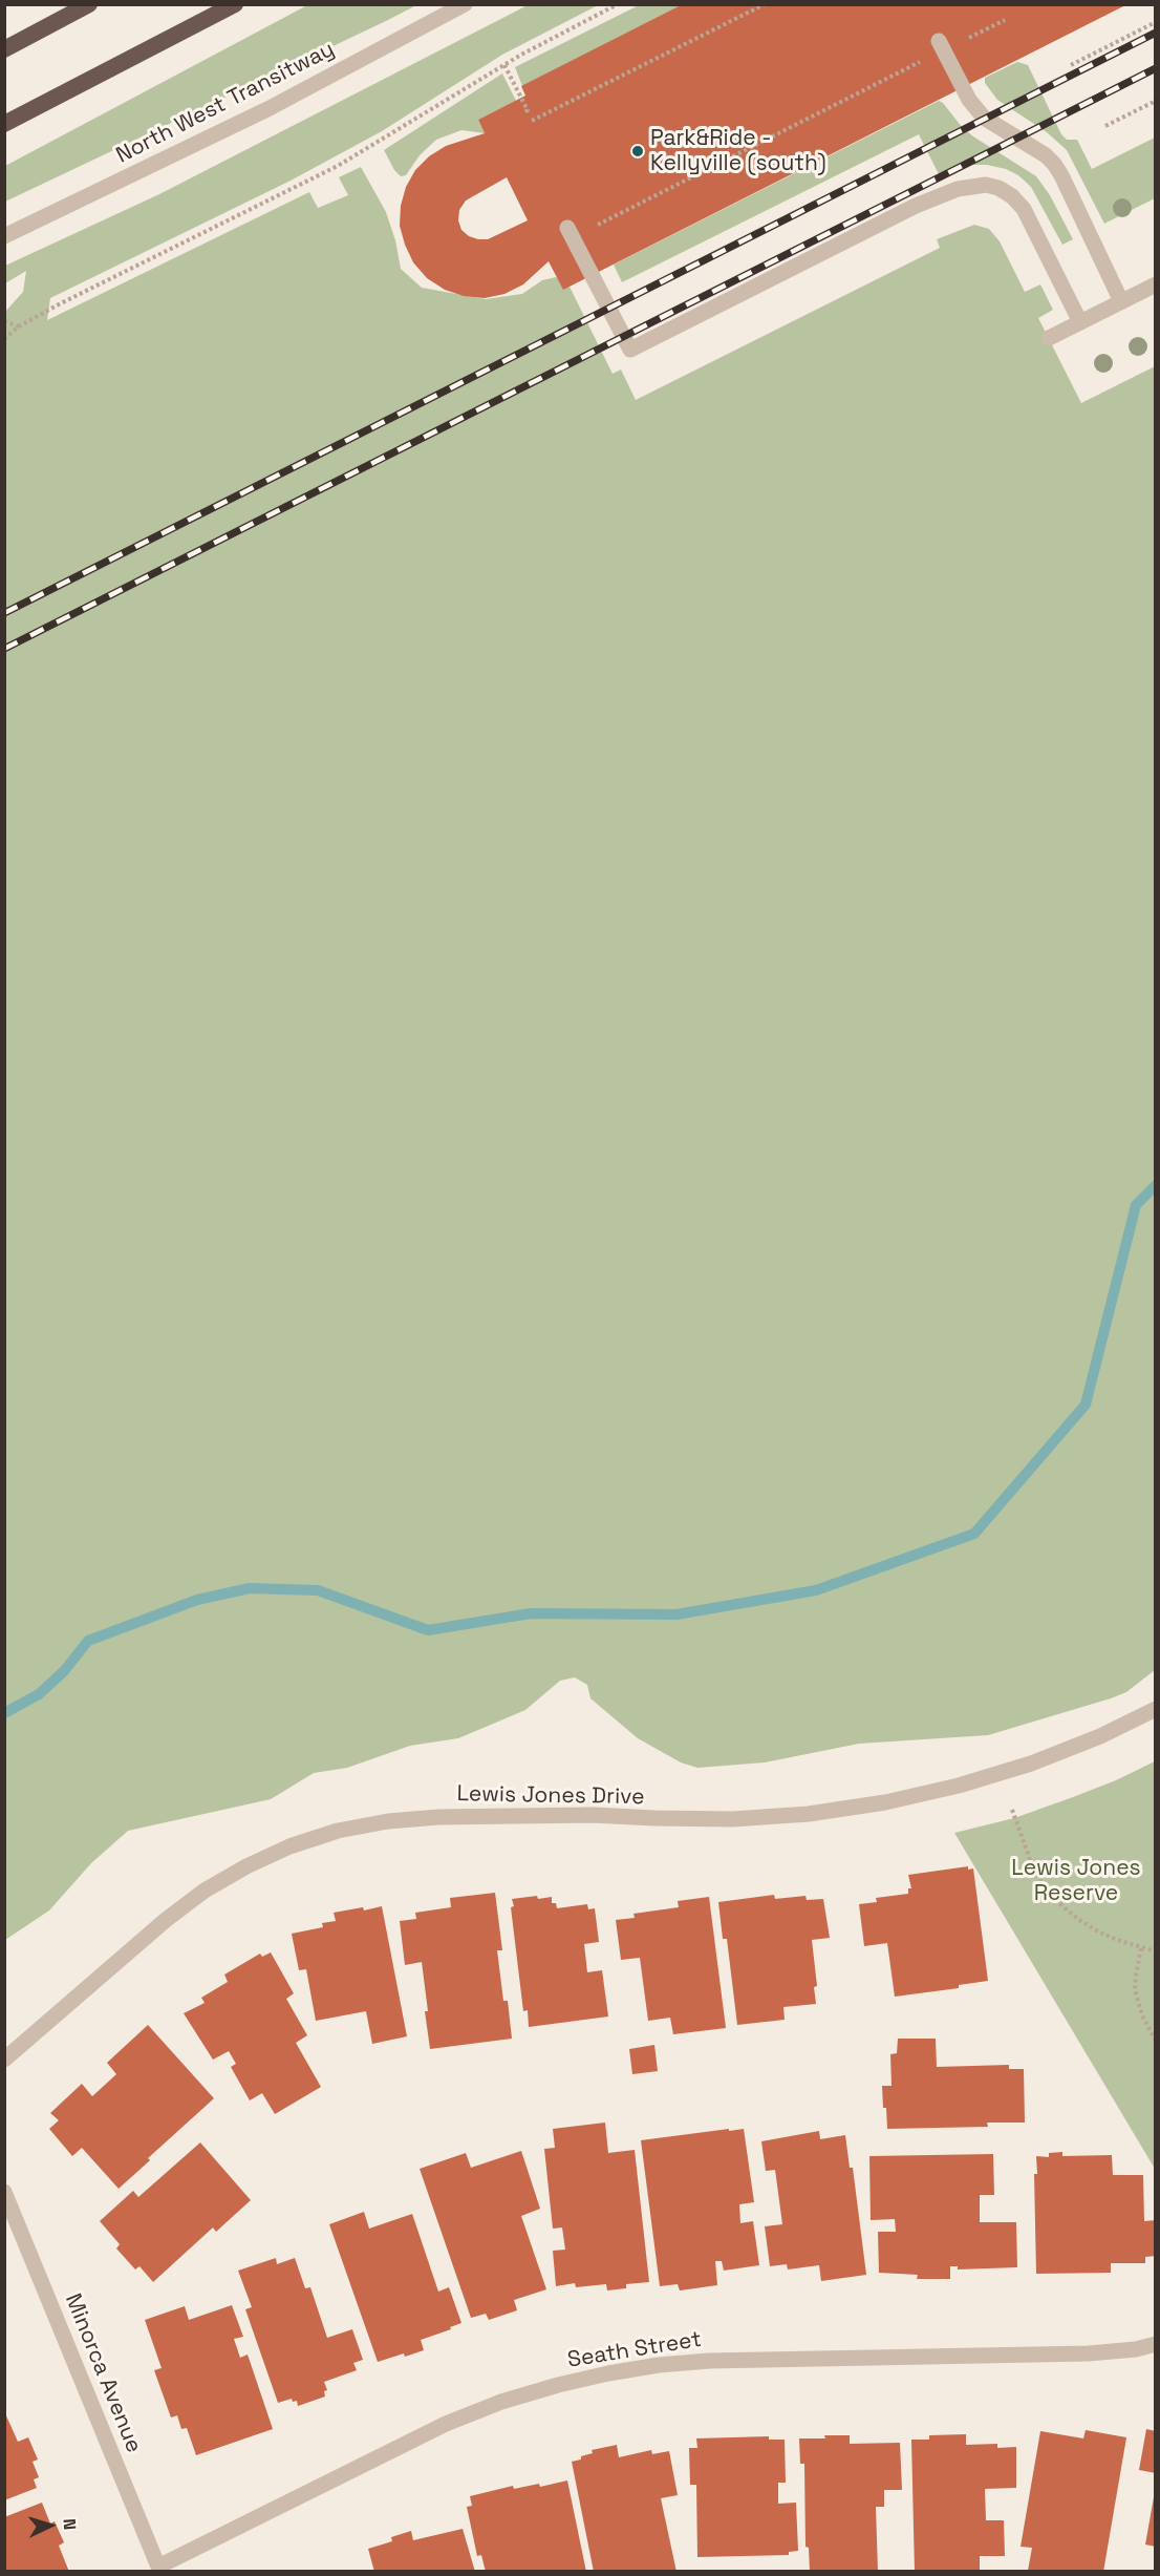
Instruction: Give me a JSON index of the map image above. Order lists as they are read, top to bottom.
{
  "streets": {
    "street": [
      "North West Transitway",
      "Lewis Jones Drive",
      "Seath Street",
      "Minorca Avenue"
    ]
  },
  "crossings": [
    ["Seath Street", "Minorca Avenue"]
  ],
  "parks": ["Lewis Jones Reserve"],
  "places": ["Park&Ride - Kellyville (south)"],
  "north": "right"
}
